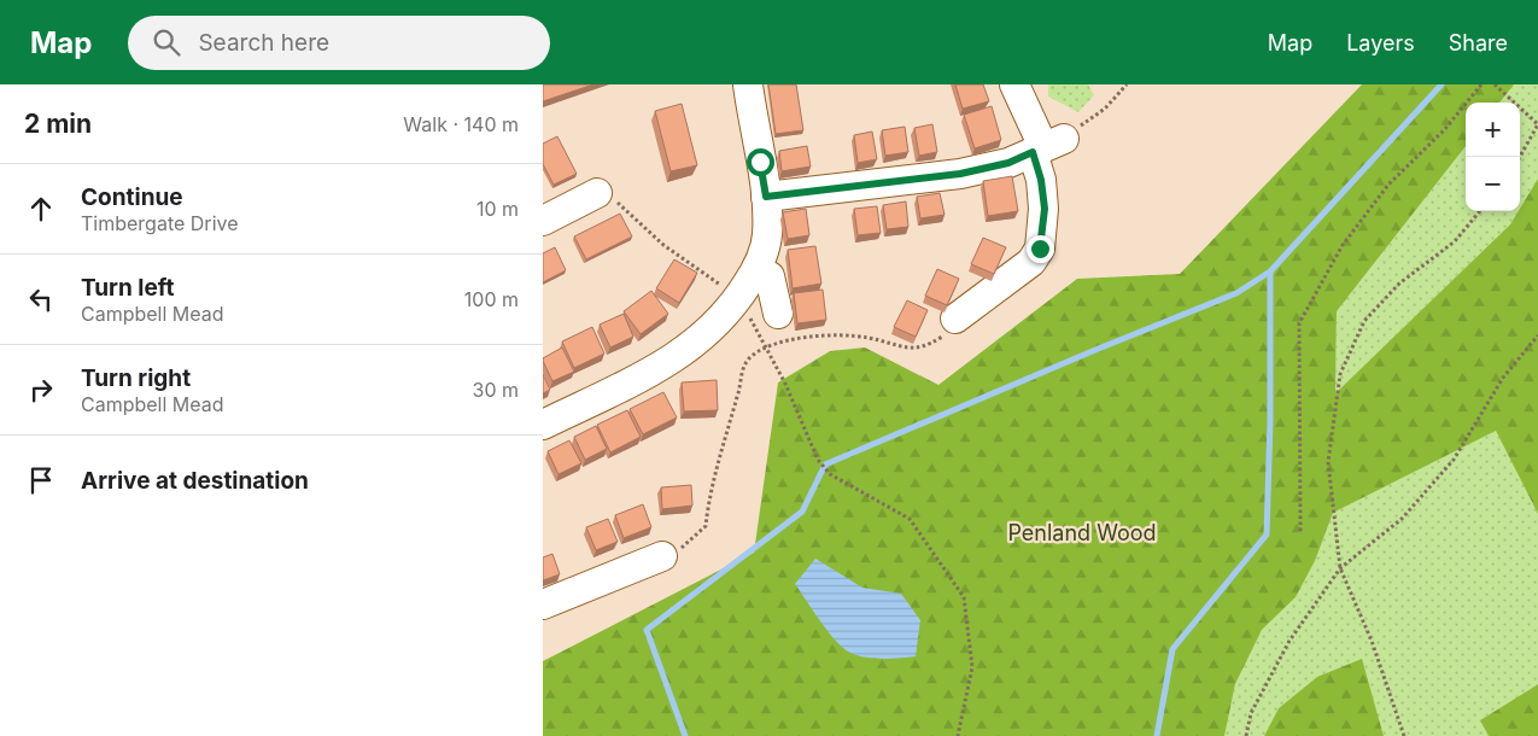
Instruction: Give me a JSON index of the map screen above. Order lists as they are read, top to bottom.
{
  "parks": ["Penland Wood"],
  "page": {
    "header": "Map",
    "search": "Search here",
    "nav": ["Map", "Layers", "Share"],
    "heading": ["2 min", "Walk · 140 m"],
    "map_buttons": ["+", "−"],
    "list": [
      ["Continue", "Timbergate Drive", "10 m"],
      ["Turn left", "Campbell Mead", "100 m"],
      ["Turn right", "Campbell Mead", "30 m"],
      "Arrive at destination"
    ]
  }
}
